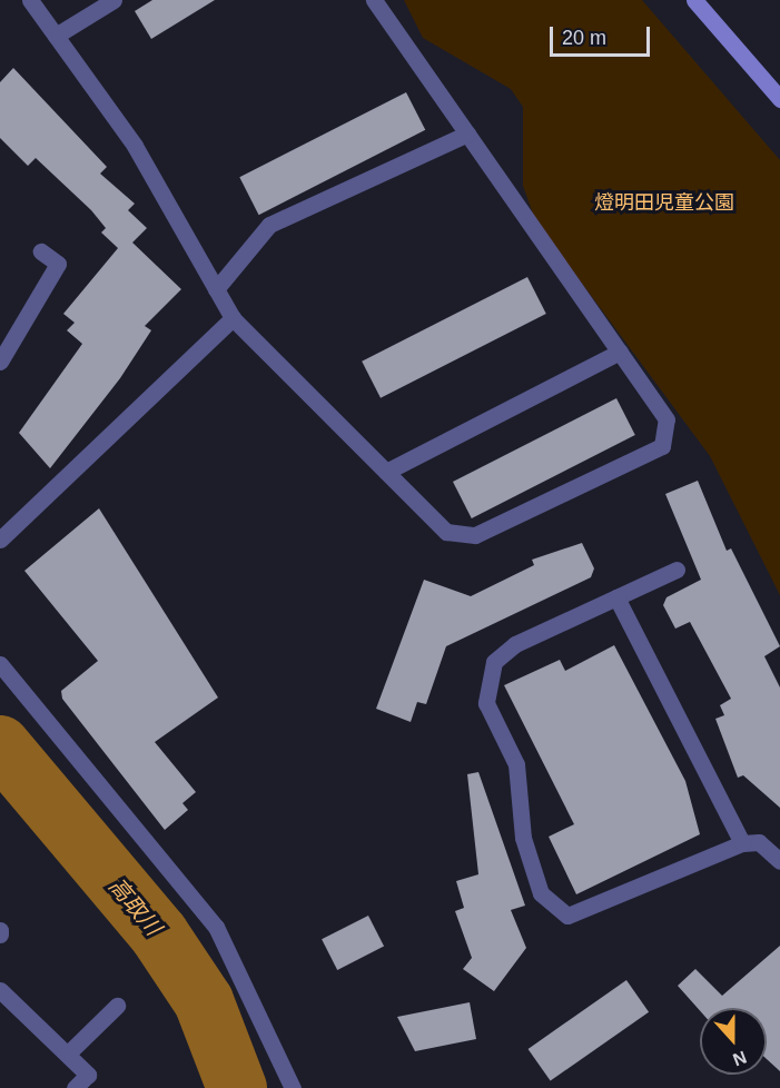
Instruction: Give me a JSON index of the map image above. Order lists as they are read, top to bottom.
{
  "water": ["高取川"],
  "parks": ["燈明田児童公園"],
  "scale_bar": "20 m",
  "north": "bottom"
}
